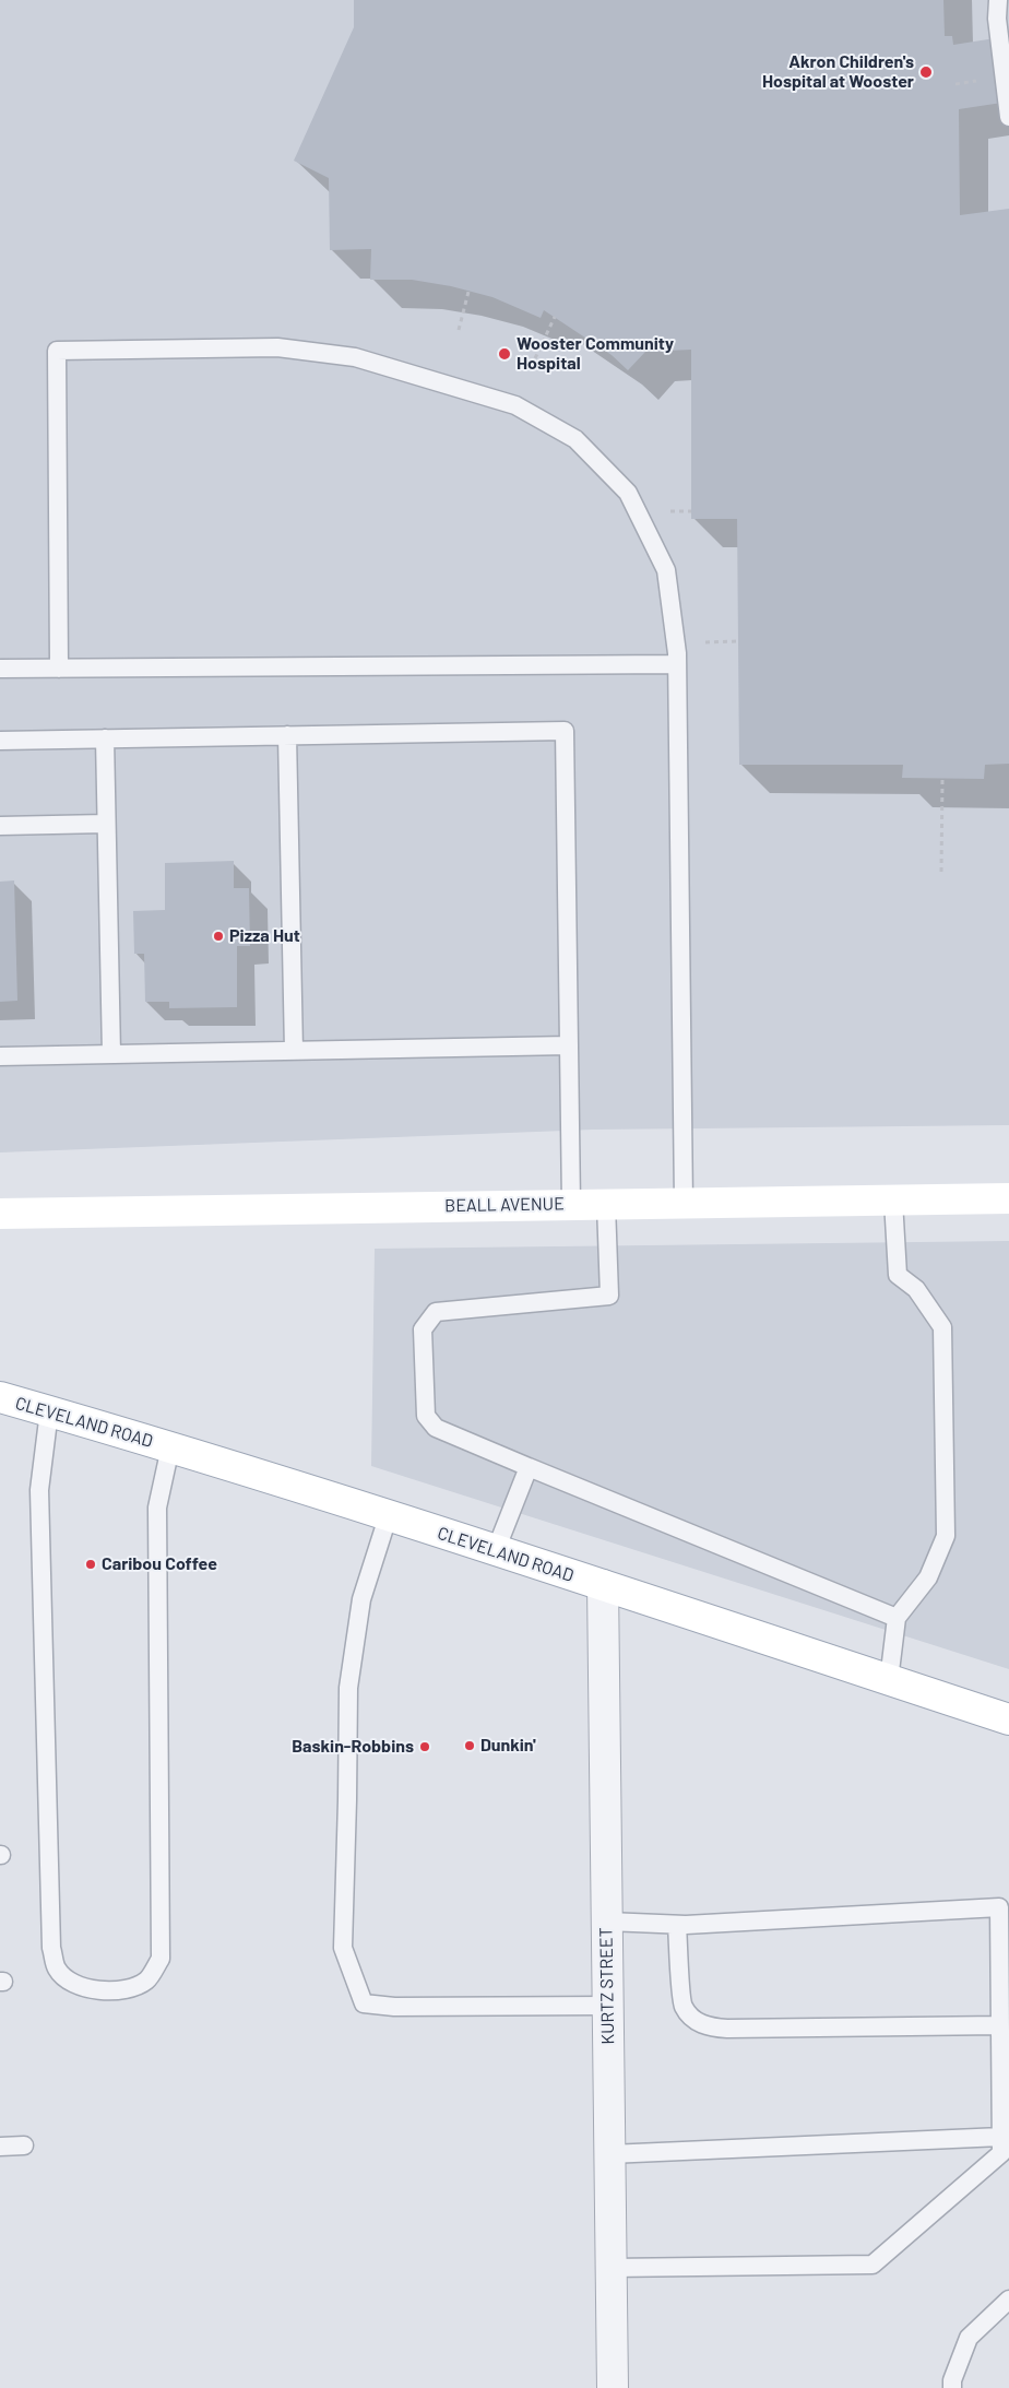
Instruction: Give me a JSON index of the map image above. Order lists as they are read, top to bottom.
{
  "streets": {
    "main road": ["BEALL AVENUE", "CLEVELAND ROAD"],
    "street": ["KURTZ STREET"]
  },
  "crossings": [
    ["CLEVELAND ROAD", "KURTZ STREET"]
  ],
  "places": [
    "Akron Children's Hospital at Wooster",
    "Wooster Community Hospital",
    "Pizza Hut",
    "Caribou Coffee",
    "Dunkin'",
    "Baskin-Robbins"
  ]
}
